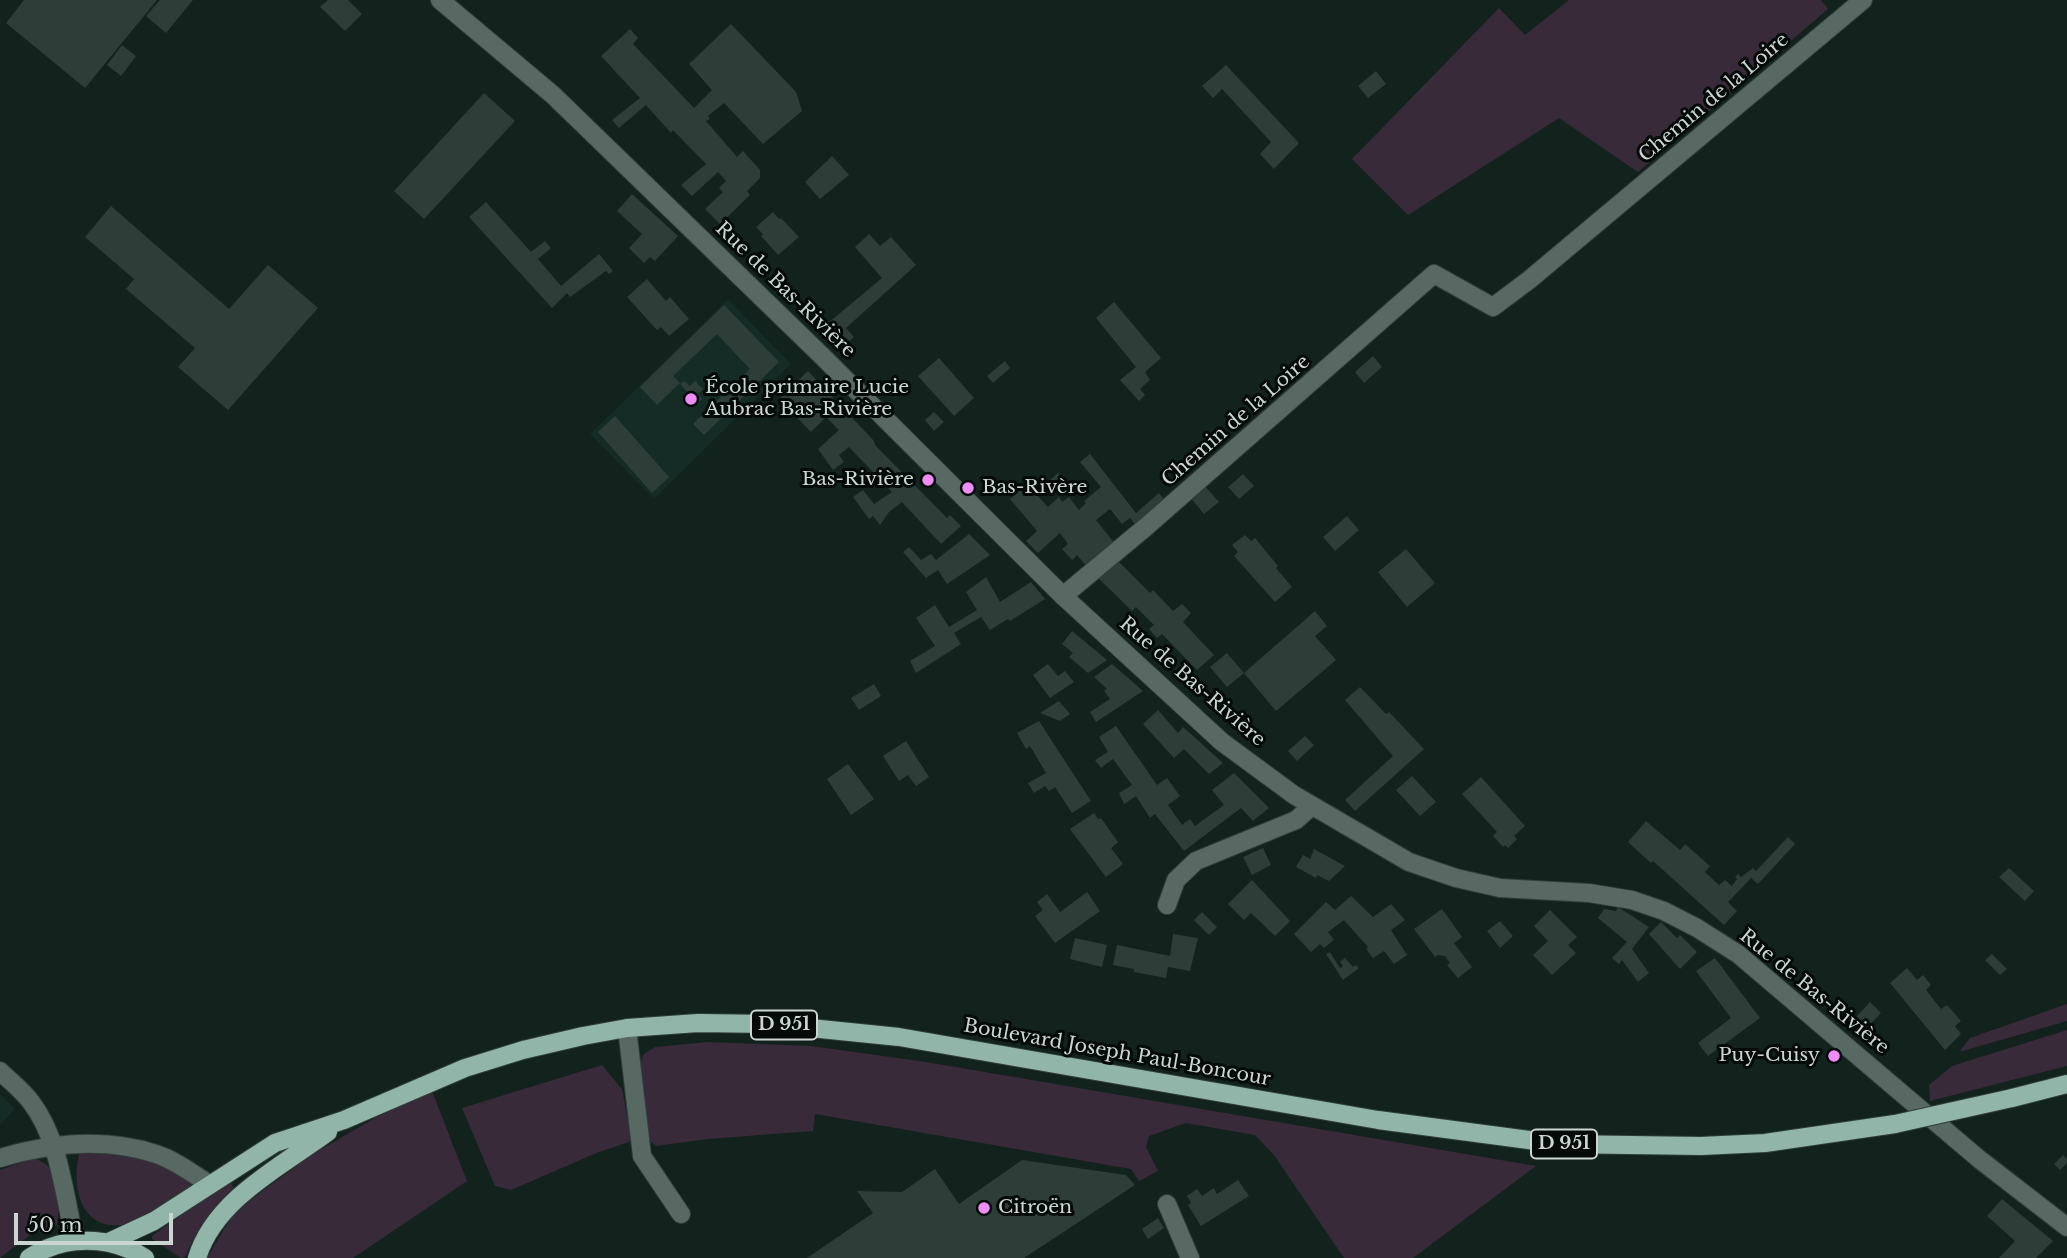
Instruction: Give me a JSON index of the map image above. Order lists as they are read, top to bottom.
{
  "streets": {
    "main road": ["D 951", "Boulevard Joseph Paul-Boncour"],
    "street": ["Chemin de la Loire", "Rue de Bas-Rivière"]
  },
  "crossings": [
    ["Chemin de la Loire", "Rue de Bas-Rivière"]
  ],
  "places": [
    "École primaire Lucie Aubrac Bas-Rivière",
    "Bas-Rivière",
    "Bas-Rivère",
    "Puy-Cuisy",
    "Citroën"
  ],
  "scale_bar": "50 m"
}
